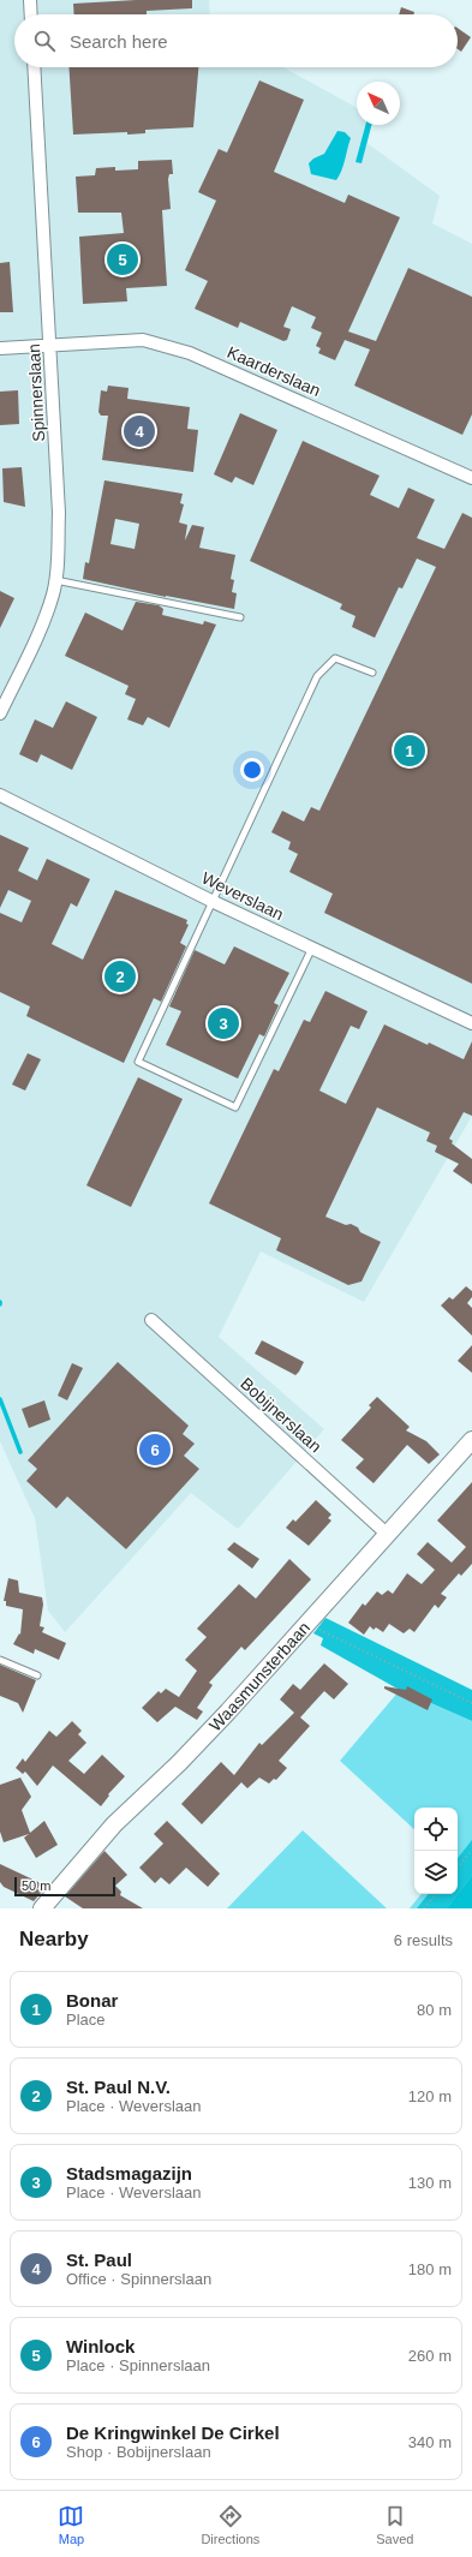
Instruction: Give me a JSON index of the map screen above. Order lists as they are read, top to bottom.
{
  "streets": {
    "street": [
      "Kaarderslaan",
      "Spinnerslaan",
      "Weverslaan",
      "Bobijnerslaan",
      "Waasmunsterbaan"
    ]
  },
  "crossings": [
    ["Kaarderslaan", "Spinnerslaan"],
    ["Bobijnerslaan", "Waasmunsterbaan"]
  ],
  "scale_bar": "50 m",
  "north": "top left",
  "page": {
    "search": "Search here",
    "pins": [
      "5",
      "4",
      "1",
      "2",
      "3",
      "6"
    ],
    "scale": "50 m",
    "heading": ["Nearby", "6 results"],
    "list": [
      {
        "mark": "1",
        "name": "Bonar",
        "note": "Place",
        "value": "80 m"
      },
      {
        "mark": "2",
        "name": "St. Paul N.V.",
        "note": "Place · Weverslaan",
        "value": "120 m"
      },
      {
        "mark": "3",
        "name": "Stadsmagazijn",
        "note": "Place · Weverslaan",
        "value": "130 m"
      },
      {
        "mark": "4",
        "name": "St. Paul",
        "note": "Office · Spinnerslaan",
        "value": "180 m"
      },
      {
        "mark": "5",
        "name": "Winlock",
        "note": "Place · Spinnerslaan",
        "value": "260 m"
      },
      {
        "mark": "6",
        "name": "De Kringwinkel De Cirkel",
        "note": "Shop · Bobijnerslaan",
        "value": "340 m"
      }
    ],
    "nav": ["Map", "Directions", "Saved"]
  }
}
